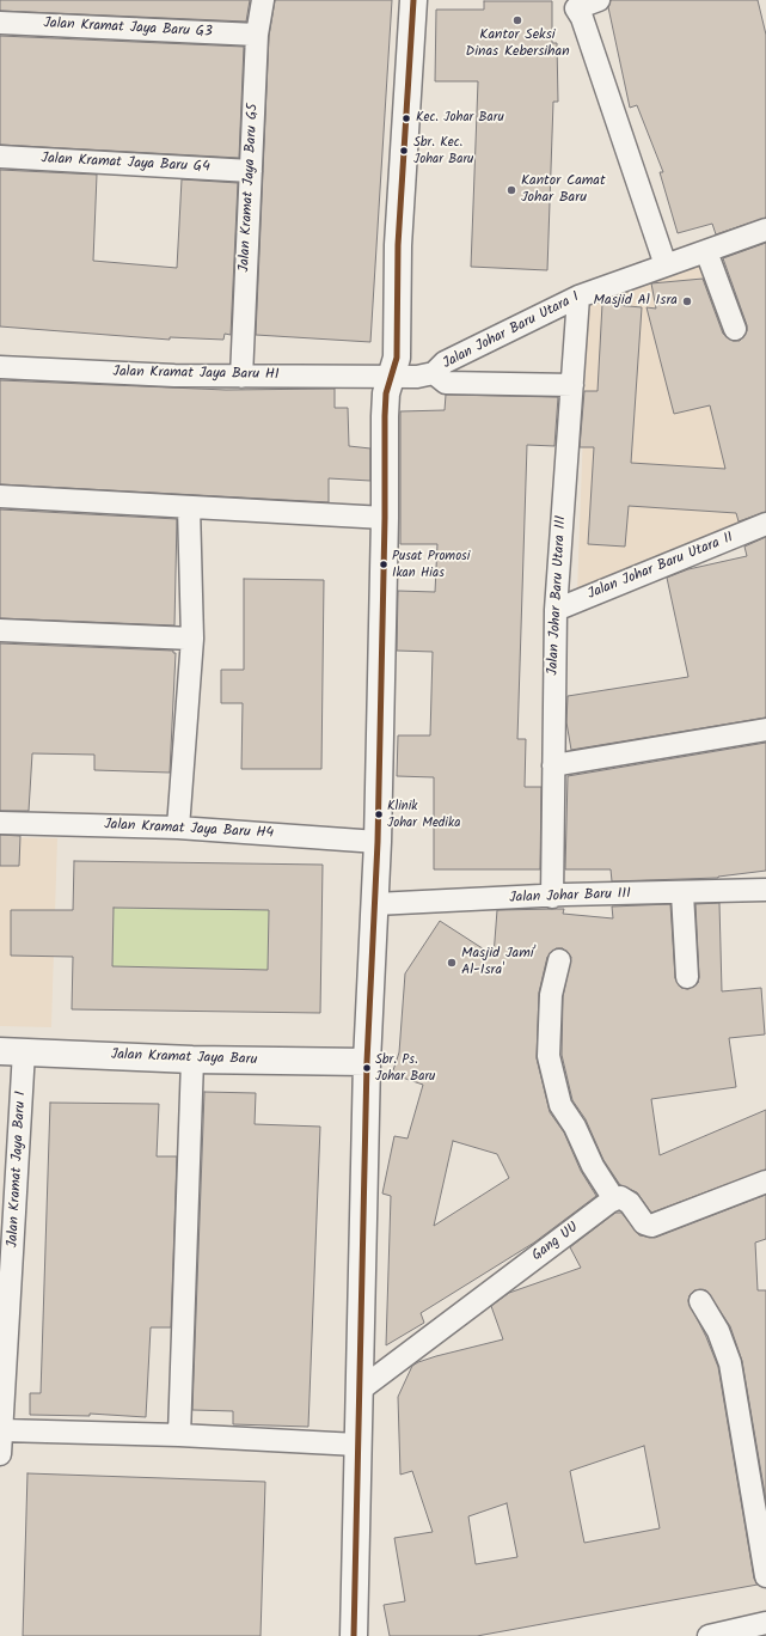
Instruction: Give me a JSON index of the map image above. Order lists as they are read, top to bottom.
{
  "streets": {
    "street": [
      "Jalan Kramat Jaya Baru G3",
      "Jalan Kramat Jaya Baru G4",
      "Jalan Kramat Jaya Baru G5",
      "Jalan Johar Baru Utara I",
      "Jalan Kramat Jaya Baru H1",
      "Jalan Johar Baru Utara II",
      "Jalan Johar Baru Utara III",
      "Jalan Kramat Jaya Baru H4",
      "Jalan Johar Baru III",
      "Jalan Kramat Jaya Baru",
      "Jalan Kramat Jaya Baru I",
      "Gang UU"
    ]
  },
  "crossings": [
    ["Jalan Kramat Jaya Baru G3", "Jalan Kramat Jaya Baru G5"],
    ["Jalan Kramat Jaya Baru G4", "Jalan Kramat Jaya Baru G5"],
    ["Jalan Kramat Jaya Baru G5", "Jalan Kramat Jaya Baru H1"],
    ["Jalan Johar Baru Utara I", "Jalan Kramat Jaya Baru H1"],
    ["Jalan Johar Baru Utara I", "Jalan Johar Baru Utara III"],
    ["Jalan Johar Baru Utara II", "Jalan Johar Baru Utara III"],
    ["Jalan Johar Baru Utara III", "Jalan Johar Baru III"],
    ["Jalan Kramat Jaya Baru", "Jalan Kramat Jaya Baru I"]
  ],
  "places": [
    "Kantor Seksi Dinas Kebersihan",
    "Kec. Johar Baru",
    "Sbr. Kec. Johar Baru",
    "Kantor Camat Johar Baru",
    "Masjid Al Isra",
    "Pusat Promosi Ikan Hias",
    "Klinik Johar Medika",
    "Masjid Jami' Al-Isra'",
    "Sbr. Ps. Johar Baru"
  ]
}
